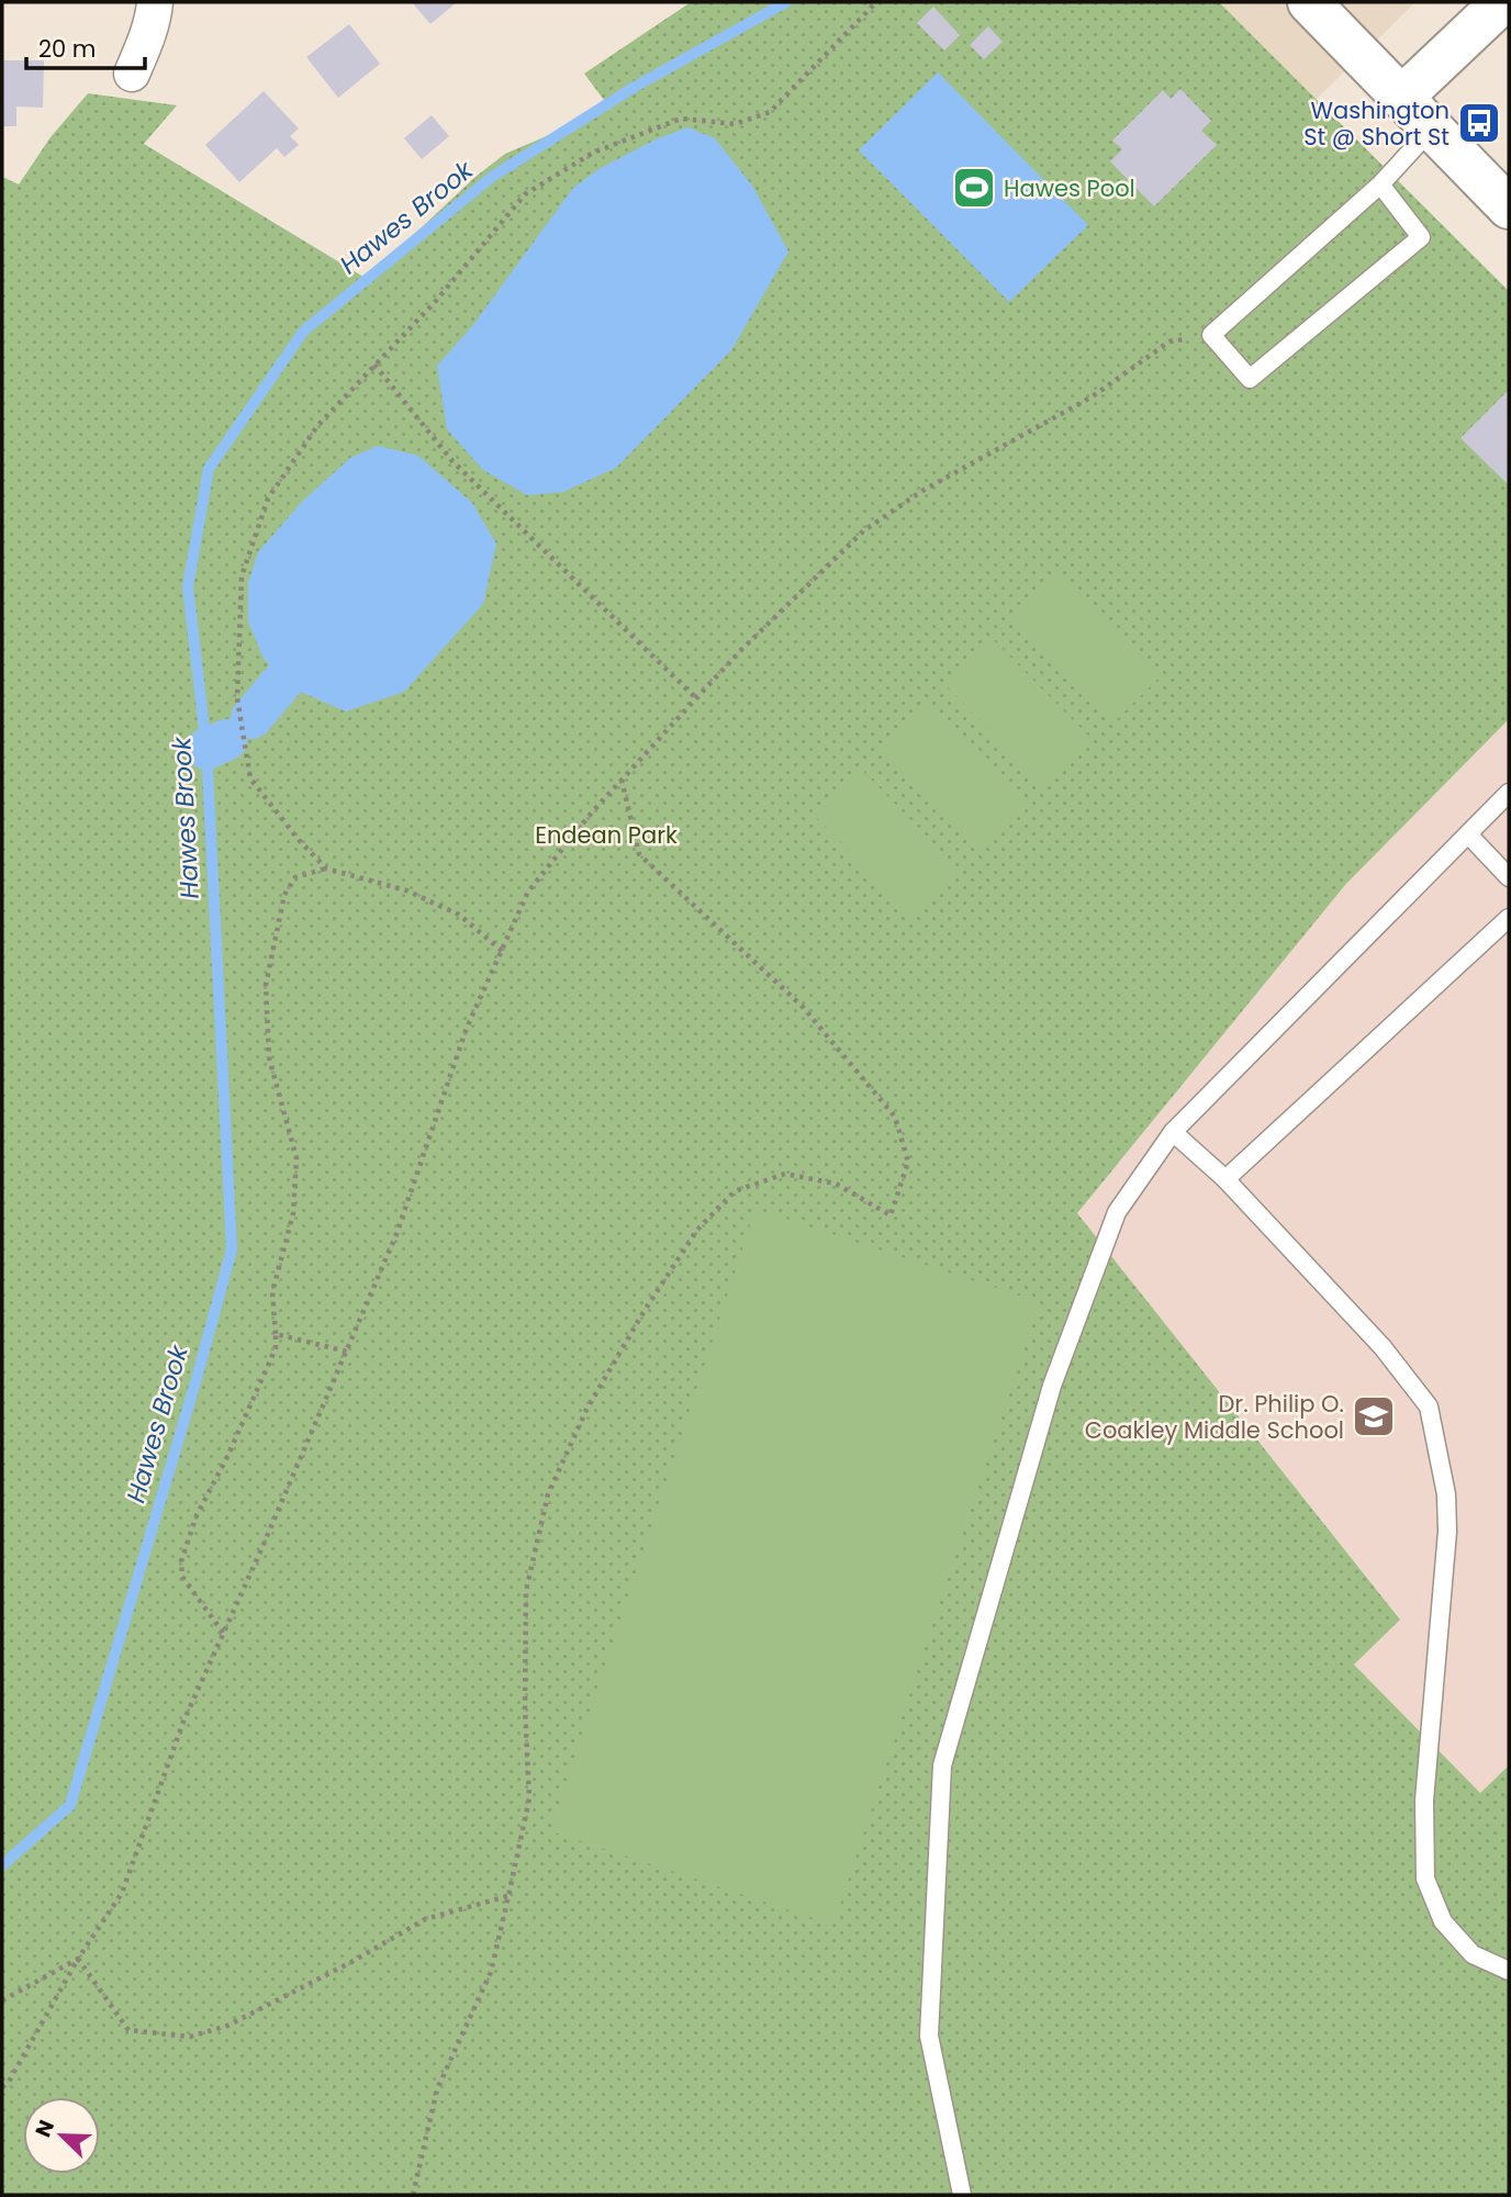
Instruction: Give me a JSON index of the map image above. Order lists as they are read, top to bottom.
{
  "water": ["Hawes Brook"],
  "parks": ["Endean Park"],
  "places": {
    "bus stop": ["Washington St @ Short St"],
    "sports": ["Hawes Pool"],
    "school or university": ["Dr. Philip O. Coakley Middle School"]
  },
  "scale_bar": "20 m",
  "north": "top left"
}
